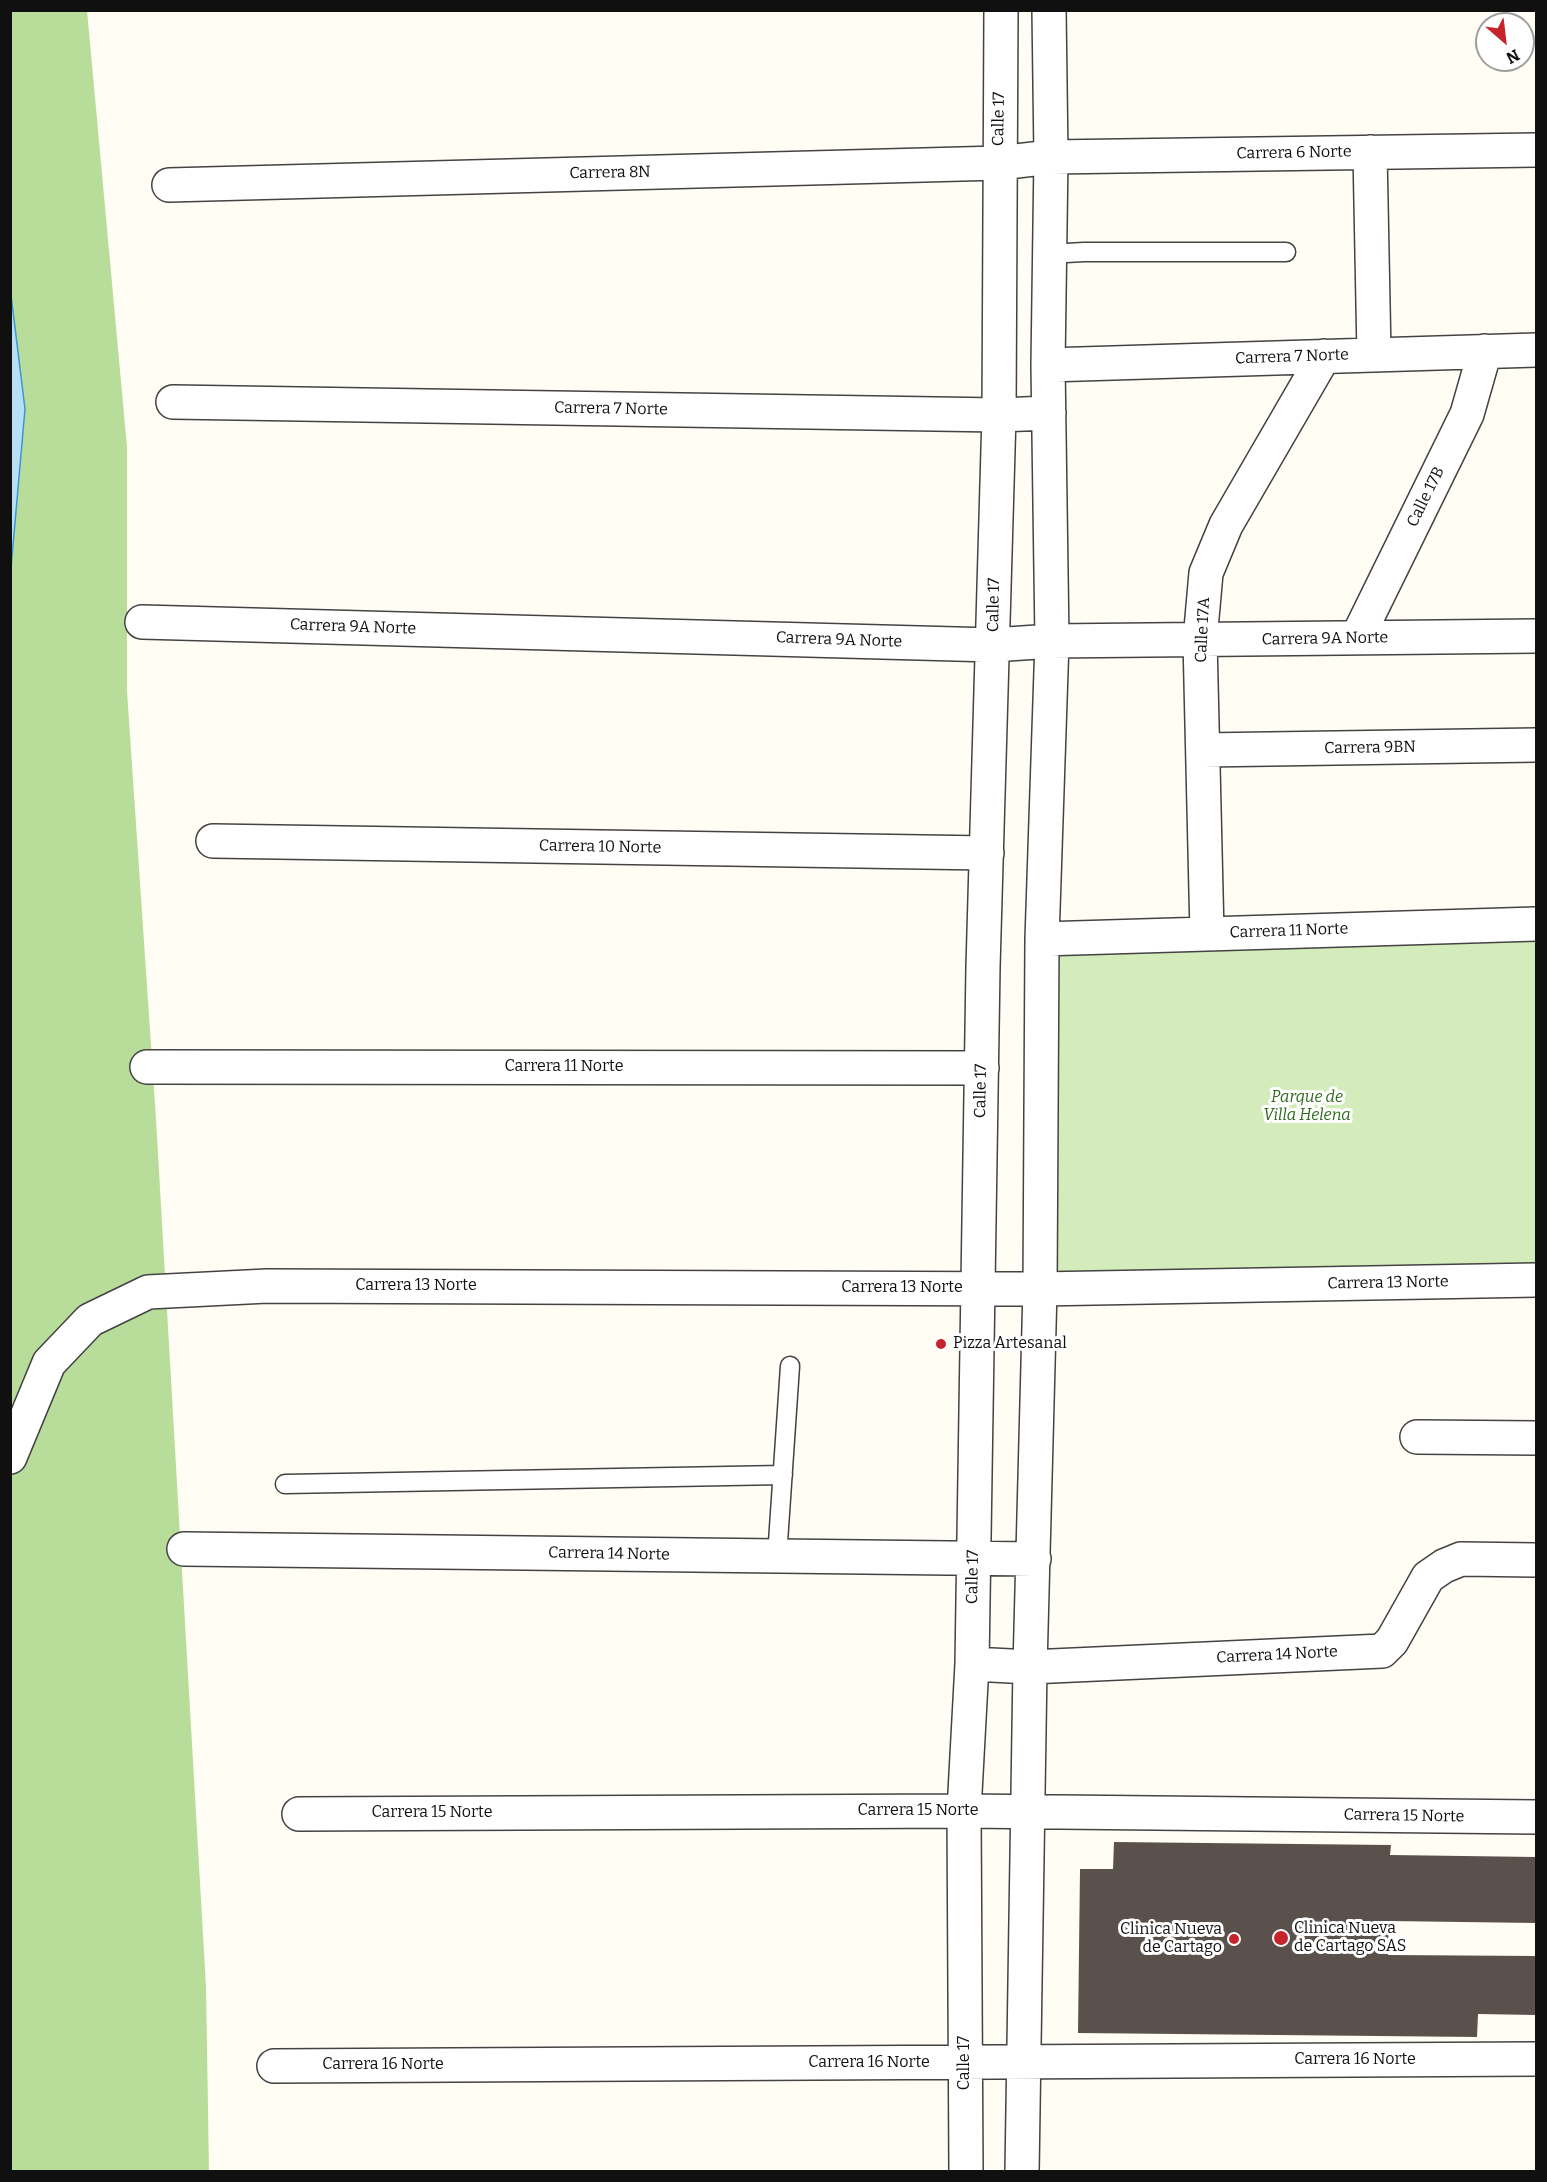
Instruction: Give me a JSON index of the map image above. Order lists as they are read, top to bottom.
{
  "streets": {
    "street": [
      "Calle 17",
      "Carrera 6 Norte",
      "Carrera 8N",
      "Carrera 7 Norte",
      "Calle 17B",
      "Carrera 9A Norte",
      "Calle 17A",
      "Carrera 9BN",
      "Carrera 10 Norte",
      "Carrera 11 Norte",
      "Carrera 13 Norte",
      "Carrera 14 Norte",
      "Carrera 15 Norte",
      "Carrera 16 Norte"
    ]
  },
  "crossings": [
    ["Calle 17", "Carrera 8N"],
    ["Calle 17", "Carrera 7 Norte"],
    ["Calle 17", "Carrera 9A Norte"],
    ["Calle 17", "Carrera 10 Norte"],
    ["Calle 17", "Carrera 11 Norte"],
    ["Calle 17", "Carrera 13 Norte"],
    ["Calle 17", "Carrera 14 Norte"],
    ["Calle 17", "Carrera 15 Norte"],
    ["Calle 17", "Carrera 16 Norte"],
    ["Carrera 6 Norte", "Carrera 8N"],
    ["Carrera 7 Norte", "Calle 17B"],
    ["Carrera 7 Norte", "Calle 17A"],
    ["Calle 17B", "Carrera 9A Norte"],
    ["Carrera 9A Norte", "Calle 17A"],
    ["Calle 17A", "Carrera 9BN"],
    ["Calle 17A", "Carrera 11 Norte"]
  ],
  "parks": ["Parque de Villa Helena"],
  "places": ["Pizza Artesanal", "Clinica Nueva de Cartago SAS", "Clinica Nueva de Cartago"],
  "north": "bottom right"
}
